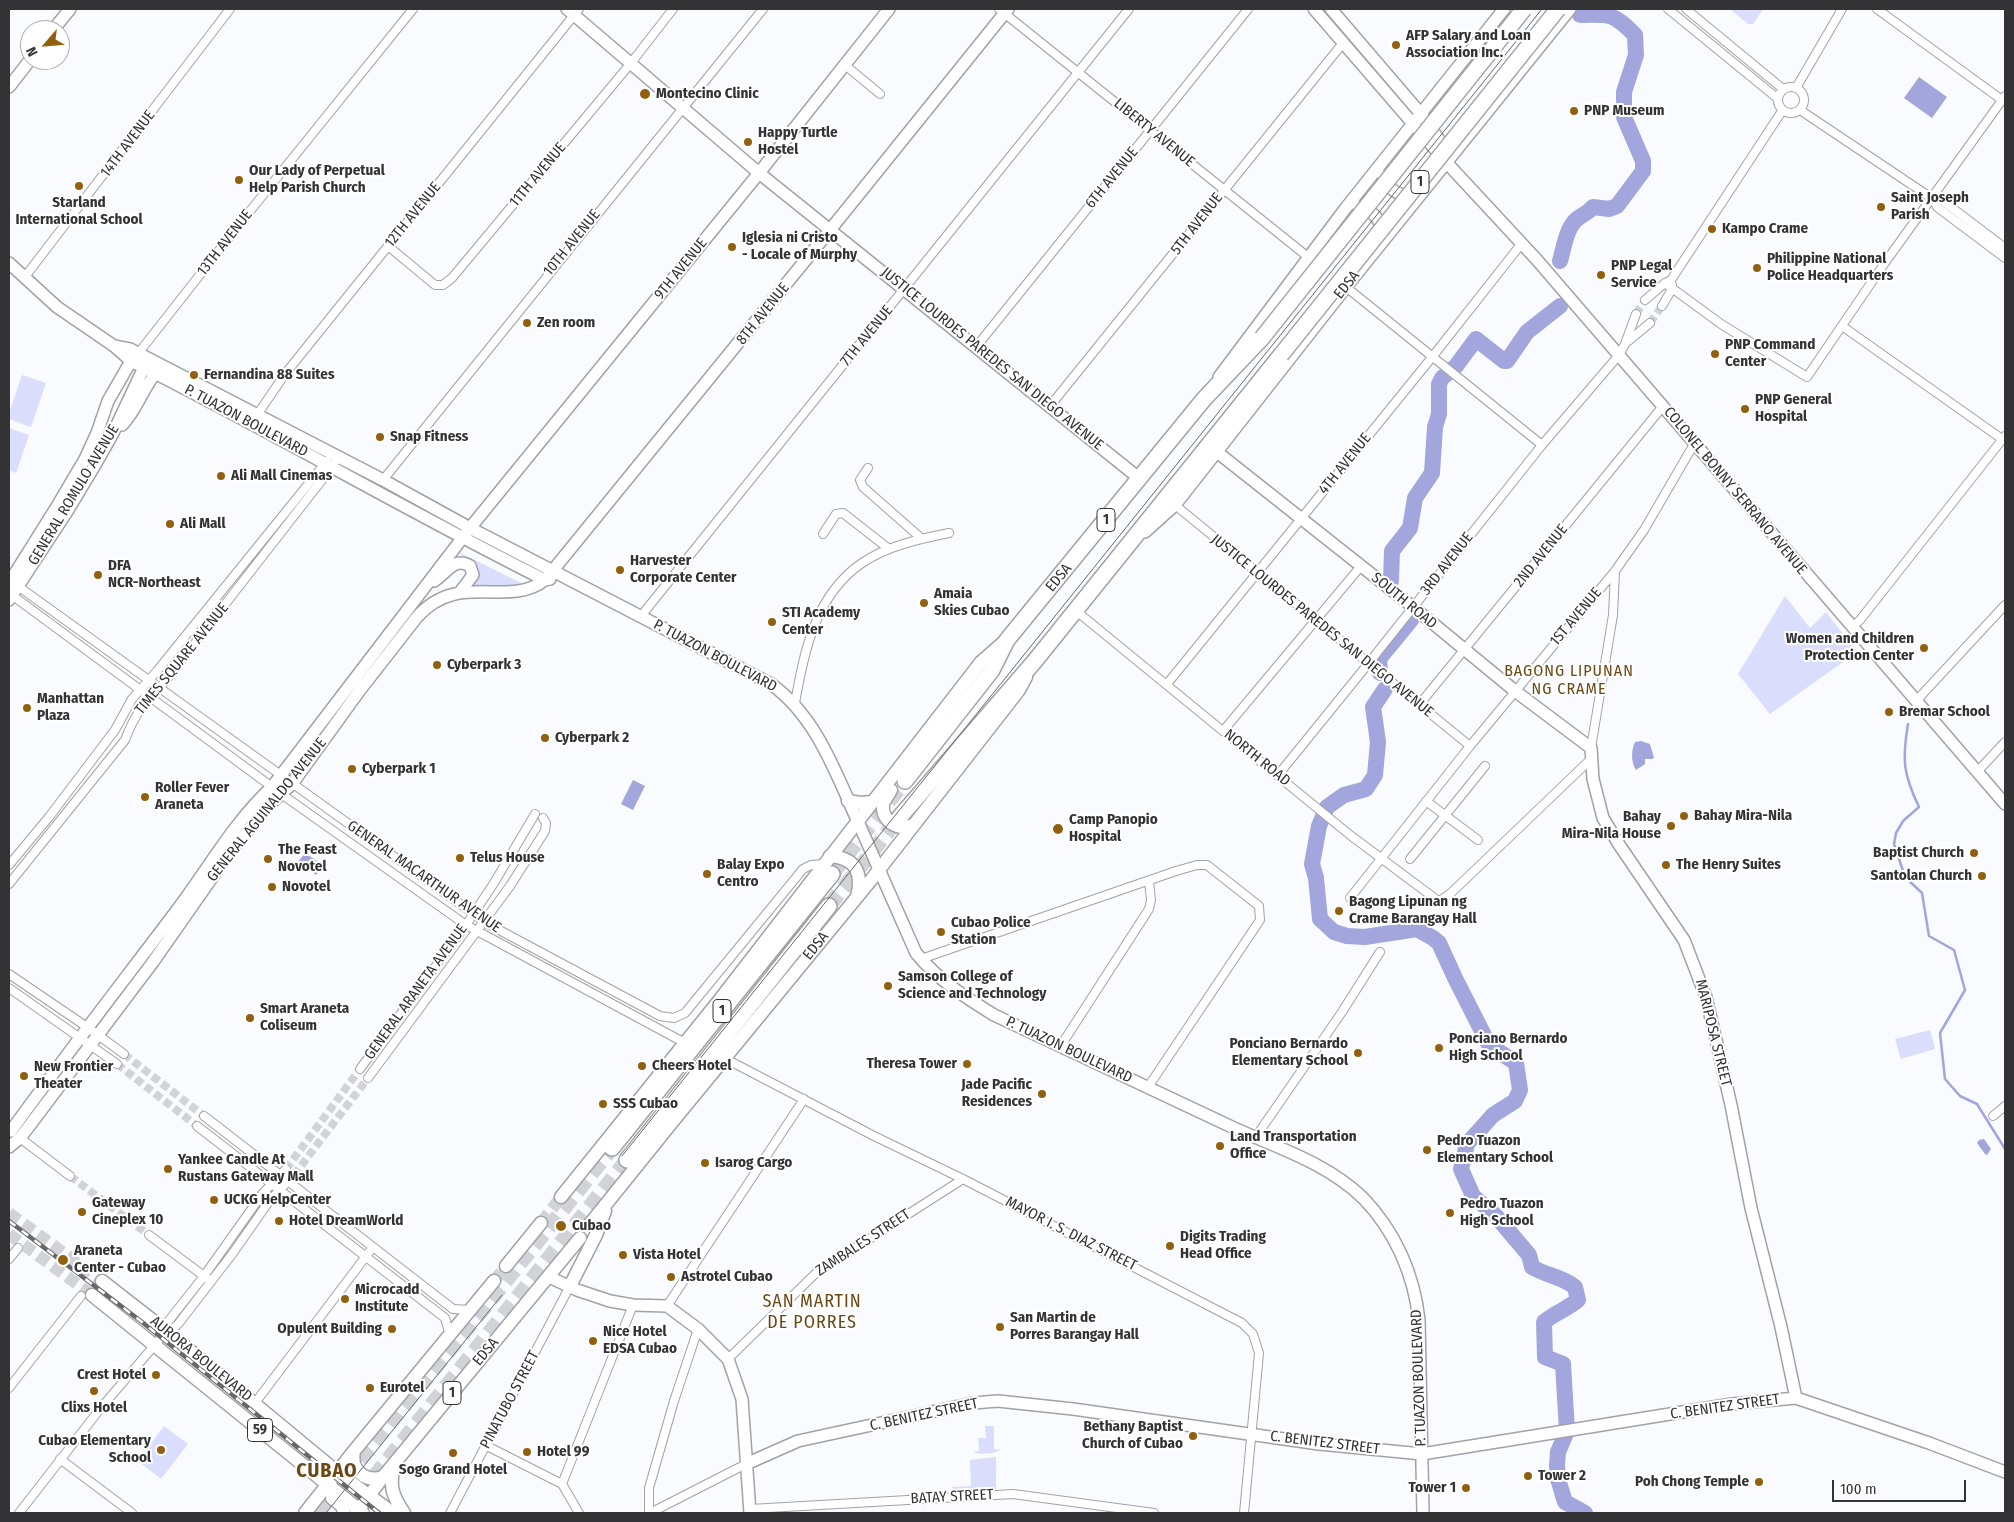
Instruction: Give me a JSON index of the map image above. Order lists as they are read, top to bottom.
{
  "streets": {
    "highway": ["1", "EDSA"],
    "main road": ["AURORA BOULEVARD", "59"],
    "street": [
      "LIBERTY AVENUE",
      "14TH AVENUE",
      "11TH AVENUE",
      "6TH AVENUE",
      "12TH AVENUE",
      "5TH AVENUE",
      "13TH AVENUE",
      "10TH AVENUE",
      "9TH AVENUE",
      "8TH AVENUE",
      "7TH AVENUE",
      "JUSTICE LOURDES PAREDES SAN DIEGO AVENUE",
      "P. TUAZON BOULEVARD",
      "4TH AVENUE",
      "COLONEL BONNY SERRANO AVENUE",
      "GENERAL ROMULO AVENUE",
      "2ND AVENUE",
      "3RD AVENUE",
      "SOUTH ROAD",
      "1ST AVENUE",
      "TIMES SQUARE AVENUE",
      "NORTH ROAD",
      "GENERAL AGUINALDO AVENUE",
      "GENERAL MACARTHUR AVENUE",
      "GENERAL ARANETA AVENUE",
      "MARIPOSA STREET",
      "MAYOR I. S. DIAZ STREET",
      "ZAMBALES STREET",
      "PINATUBO STREET",
      "C. BENITEZ STREET",
      "BATAY STREET"
    ]
  },
  "crossings": [
    ["LIBERTY AVENUE", "6TH AVENUE"],
    ["LIBERTY AVENUE", "5TH AVENUE"],
    ["LIBERTY AVENUE", "EDSA"],
    ["LIBERTY AVENUE", "8TH AVENUE"],
    ["LIBERTY AVENUE", "7TH AVENUE"],
    ["14TH AVENUE", "P. TUAZON BOULEVARD"],
    ["11TH AVENUE", "12TH AVENUE"],
    ["11TH AVENUE", "JUSTICE LOURDES PAREDES SAN DIEGO AVENUE"],
    ["6TH AVENUE", "JUSTICE LOURDES PAREDES SAN DIEGO AVENUE"],
    ["12TH AVENUE", "JUSTICE LOURDES PAREDES SAN DIEGO AVENUE"],
    ["12TH AVENUE", "P. TUAZON BOULEVARD"],
    ["5TH AVENUE", "JUSTICE LOURDES PAREDES SAN DIEGO AVENUE"],
    ["5TH AVENUE", "COLONEL BONNY SERRANO AVENUE"],
    ["13TH AVENUE", "P. TUAZON BOULEVARD"],
    ["13TH AVENUE", "GENERAL ROMULO AVENUE"],
    ["10TH AVENUE", "JUSTICE LOURDES PAREDES SAN DIEGO AVENUE"],
    ["10TH AVENUE", "P. TUAZON BOULEVARD"],
    ["9TH AVENUE", "JUSTICE LOURDES PAREDES SAN DIEGO AVENUE"],
    ["9TH AVENUE", "P. TUAZON BOULEVARD"],
    ["9TH AVENUE", "GENERAL AGUINALDO AVENUE"],
    ["EDSA", "JUSTICE LOURDES PAREDES SAN DIEGO AVENUE"],
    ["EDSA", "P. TUAZON BOULEVARD"],
    ["EDSA", "COLONEL BONNY SERRANO AVENUE"],
    ["EDSA", "SOUTH ROAD"],
    ["EDSA", "NORTH ROAD"],
    ["EDSA", "GENERAL MACARTHUR AVENUE"],
    ["EDSA", "MAYOR I. S. DIAZ STREET"],
    ["EDSA", "AURORA BOULEVARD"],
    ["8TH AVENUE", "JUSTICE LOURDES PAREDES SAN DIEGO AVENUE"],
    ["8TH AVENUE", "P. TUAZON BOULEVARD"],
    ["8TH AVENUE", "GENERAL AGUINALDO AVENUE"],
    ["7TH AVENUE", "JUSTICE LOURDES PAREDES SAN DIEGO AVENUE"],
    ["7TH AVENUE", "P. TUAZON BOULEVARD"],
    ["JUSTICE LOURDES PAREDES SAN DIEGO AVENUE", "4TH AVENUE"],
    ["JUSTICE LOURDES PAREDES SAN DIEGO AVENUE", "2ND AVENUE"],
    ["JUSTICE LOURDES PAREDES SAN DIEGO AVENUE", "3RD AVENUE"],
    ["JUSTICE LOURDES PAREDES SAN DIEGO AVENUE", "1ST AVENUE"],
    ["P. TUAZON BOULEVARD", "GENERAL ROMULO AVENUE"],
    ["P. TUAZON BOULEVARD", "TIMES SQUARE AVENUE"],
    ["P. TUAZON BOULEVARD", "GENERAL AGUINALDO AVENUE"],
    ["P. TUAZON BOULEVARD", "C. BENITEZ STREET"],
    ["4TH AVENUE", "COLONEL BONNY SERRANO AVENUE"],
    ["4TH AVENUE", "SOUTH ROAD"],
    ["4TH AVENUE", "NORTH ROAD"],
    ["COLONEL BONNY SERRANO AVENUE", "2ND AVENUE"],
    ["COLONEL BONNY SERRANO AVENUE", "3RD AVENUE"],
    ["COLONEL BONNY SERRANO AVENUE", "1ST AVENUE"],
    ["GENERAL ROMULO AVENUE", "GENERAL MACARTHUR AVENUE"],
    ["2ND AVENUE", "SOUTH ROAD"],
    ["3RD AVENUE", "SOUTH ROAD"],
    ["3RD AVENUE", "NORTH ROAD"],
    ["SOUTH ROAD", "1ST AVENUE"],
    ["SOUTH ROAD", "NORTH ROAD"],
    ["SOUTH ROAD", "MARIPOSA STREET"],
    ["1ST AVENUE", "NORTH ROAD"],
    ["1ST AVENUE", "MARIPOSA STREET"],
    ["TIMES SQUARE AVENUE", "GENERAL MACARTHUR AVENUE"],
    ["NORTH ROAD", "MARIPOSA STREET"],
    ["GENERAL AGUINALDO AVENUE", "GENERAL MACARTHUR AVENUE"],
    ["GENERAL MACARTHUR AVENUE", "GENERAL ARANETA AVENUE"],
    ["MARIPOSA STREET", "C. BENITEZ STREET"],
    ["MAYOR I. S. DIAZ STREET", "ZAMBALES STREET"],
    ["MAYOR I. S. DIAZ STREET", "C. BENITEZ STREET"]
  ],
  "districts": ["BAGONG LIPUNAN NG CRAME", "SAN MARTIN DE PORRES", "CUBAO"],
  "places": [
    "AFP Salary and Loan Association Inc.",
    "Montecino Clinic",
    "PNP Museum",
    "Happy Turtle Hostel",
    "Our Lady of Perpetual Help Parish Church",
    "Starland International School",
    "Saint Joseph Parish",
    "Kampo Crame",
    "Iglesia ni Cristo - Locale of Murphy",
    "Philippine National Police Headquarters",
    "PNP Legal Service",
    "Zen room",
    "PNP Command Center",
    "Fernandina 88 Suites",
    "PNP General Hospital",
    "Snap Fitness",
    "Ali Mall Cinemas",
    "Ali Mall",
    "Harvester Corporate Center",
    "DFA NCR-Northeast",
    "Amaia Skies Cubao",
    "STI Academy Center",
    "Women and Children Protection Center",
    "Cyberpark 3",
    "Manhattan Plaza",
    "Bremar School",
    "Cyberpark 2",
    "Cyberpark 1",
    "Roller Fever Araneta",
    "Bahay Mira-Nila",
    "Bahay Mira-Nila House",
    "Camp Panopio Hospital",
    "Baptist Church",
    "Telus House",
    "The Feast Novotel",
    "The Henry Suites",
    "Balay Expo Centro",
    "Santolan Church",
    "Novotel",
    "Bagong Lipunan ng Crame Barangay Hall",
    "Cubao Police Station",
    "Samson College of Science and Technology",
    "Smart Araneta Coliseum",
    "Ponciano Bernardo High School",
    "Ponciano Bernardo Elementary School",
    "Theresa Tower",
    "Cheers Hotel",
    "New Frontier Theater",
    "Jade Pacific Residences",
    "SSS Cubao",
    "Land Transportation Office",
    "Pedro Tuazon Elementary School",
    "Isarog Cargo",
    "Yankee Candle At Rustans Gateway Mall",
    "UCKG HelpCenter",
    "Gateway Cineplex 10",
    "Pedro Tuazon High School",
    "Hotel DreamWorld",
    "Cubao",
    "Digits Trading Head Office",
    "Vista Hotel",
    "Araneta Center - Cubao",
    "Astrotel Cubao",
    "Microcadd Institute",
    "San Martin de Porres Barangay Hall",
    "Opulent Building",
    "Nice Hotel EDSA Cubao",
    "Crest Hotel",
    "Eurotel",
    "Clixs Hotel",
    "Bethany Baptist Church of Cubao",
    "Cubao Elementary School",
    "Hotel 99",
    "Sogo Grand Hotel",
    "Tower 2",
    "Poh Chong Temple",
    "Tower 1"
  ],
  "scale_bar": "100 m",
  "north": "bottom left"
}
